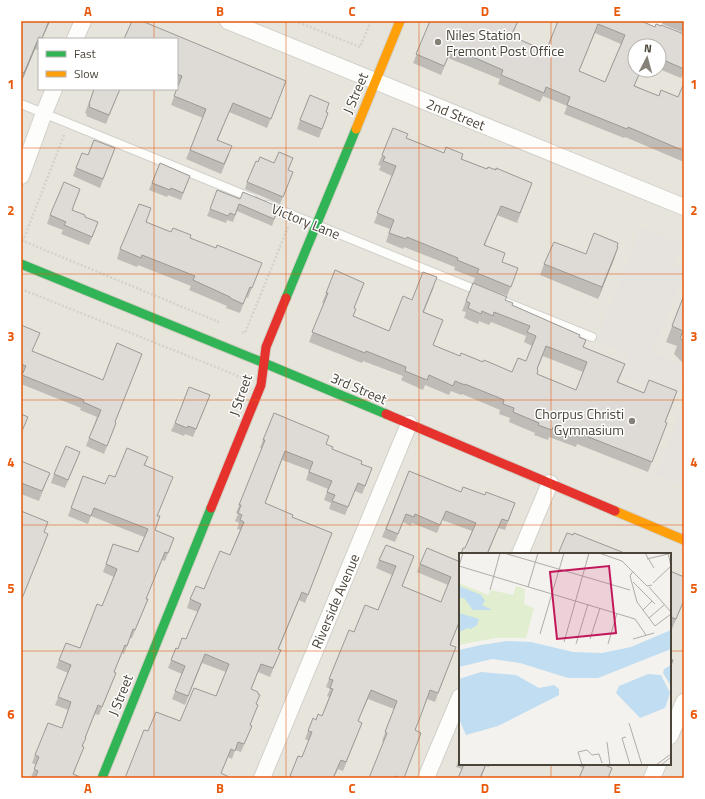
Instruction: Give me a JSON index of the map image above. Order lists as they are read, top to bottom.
{
  "streets": {
    "street": [
      "J Street",
      "2nd Street",
      "3rd Street",
      "Riverside Avenue"
    ],
    "lane": ["Victory Lane"]
  },
  "crossings": [
    ["J Street", "2nd Street"],
    ["J Street", "Victory Lane"],
    ["J Street", "3rd Street"],
    ["3rd Street", "Riverside Avenue"]
  ],
  "places": ["Niles Station Fremont Post Office", "Chorpus Christi Gymnasium"],
  "legend": ["Fast", "Slow"],
  "north": "top",
  "grid": {
    "columns": [
      "A",
      "B",
      "C",
      "D",
      "E"
    ],
    "rows": [
      "1",
      "2",
      "3",
      "4",
      "5",
      "6"
    ]
  }
}
